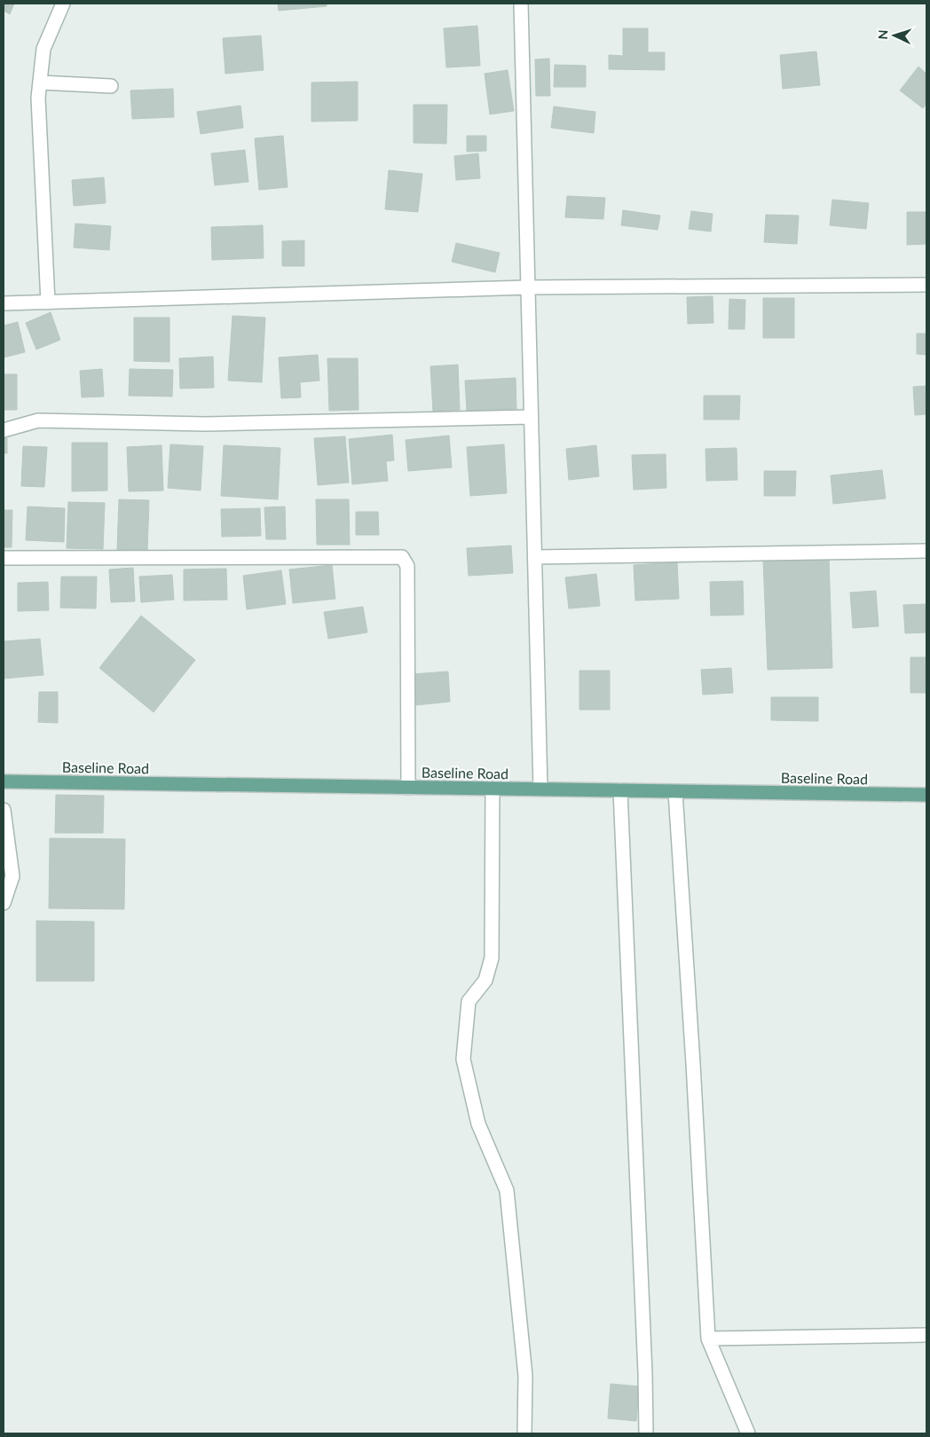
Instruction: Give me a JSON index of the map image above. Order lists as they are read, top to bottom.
{
  "streets": {
    "main road": ["Baseline Road"]
  },
  "north": "left"
}
